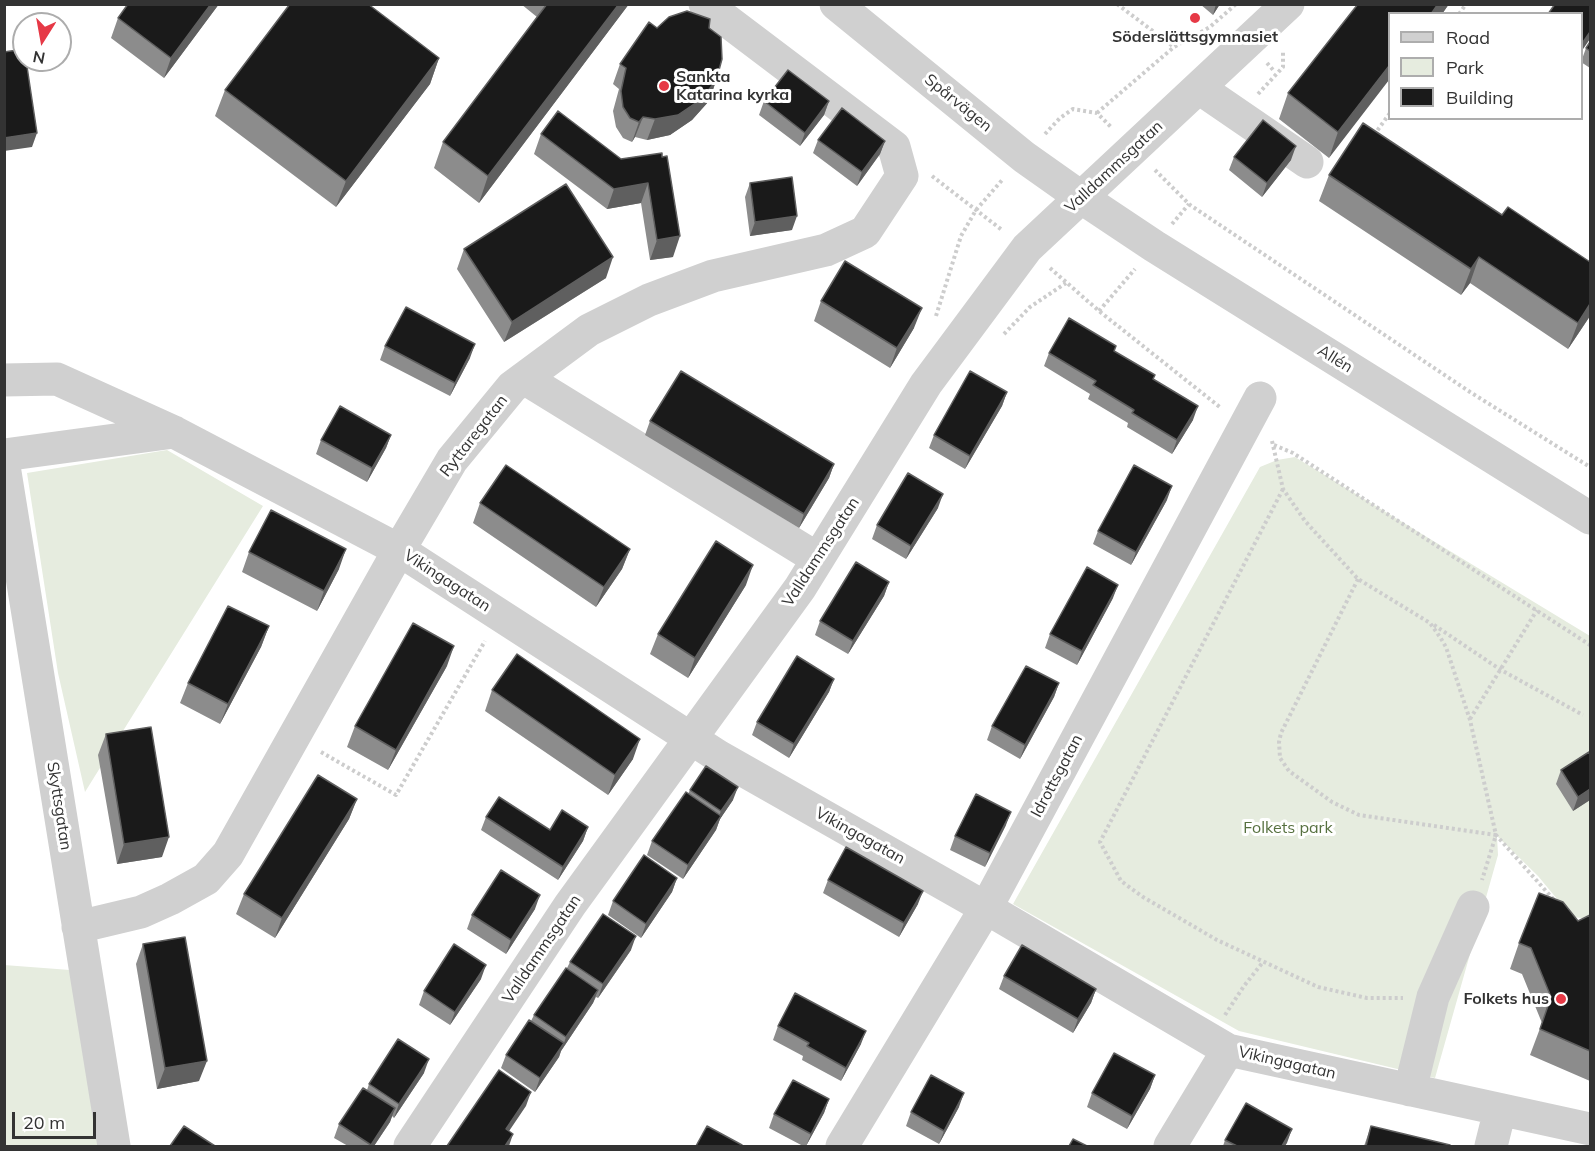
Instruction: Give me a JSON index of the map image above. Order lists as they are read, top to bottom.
{
  "streets": {
    "street": [
      "Spårvägen",
      "Valldammsgatan",
      "Allén",
      "Ryttaregatan",
      "Vikingagatan",
      "Idrottsgatan",
      "Skyttsgatan"
    ]
  },
  "crossings": [
    ["Spårvägen", "Valldammsgatan"],
    ["Spårvägen", "Allén"],
    ["Valldammsgatan", "Allén"],
    ["Valldammsgatan", "Vikingagatan"],
    ["Ryttaregatan", "Vikingagatan"],
    ["Ryttaregatan", "Skyttsgatan"],
    ["Vikingagatan", "Idrottsgatan"]
  ],
  "parks": ["Folkets park"],
  "places": ["Söderslättsgymnasiet", "Sankta Katarina kyrka", "Folkets hus"],
  "legend": ["Road", "Park", "Building"],
  "scale_bar": "20 m",
  "north": "bottom"
}
